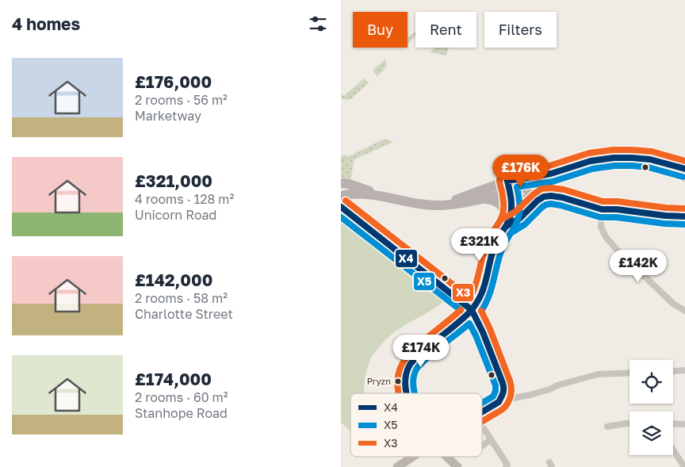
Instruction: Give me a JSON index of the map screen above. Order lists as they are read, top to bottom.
{
  "places": ["Pryzn"],
  "lines": ["transit line X3", "transit line X4", "transit line X5"],
  "legend": ["X4", "X5", "X3"],
  "page": {
    "heading": "4 homes",
    "chip": ["Buy", "Rent", "Filters"],
    "list": [
      {
        "name": "£176,000",
        "note": "2 rooms · 56 m² · Marketway"
      },
      {
        "name": "£321,000",
        "note": "4 rooms · 128 m² · Unicorn Road"
      },
      {
        "name": "£142,000",
        "note": "2 rooms · 58 m² · Charlotte Street"
      },
      {
        "name": "£174,000",
        "note": "2 rooms · 60 m² · Stanhope Road"
      }
    ],
    "price": [
      "£176K",
      "£321K",
      "£142K",
      "£174K"
    ]
  }
}
